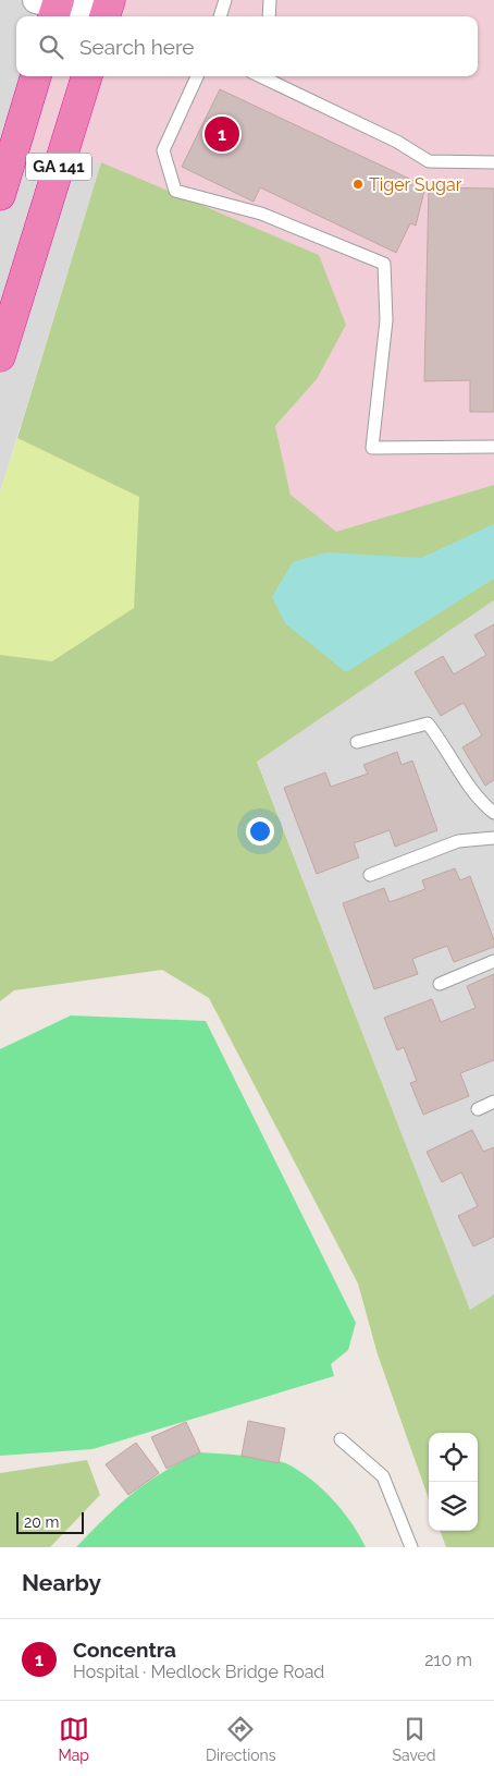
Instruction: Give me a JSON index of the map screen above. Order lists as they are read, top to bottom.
{
  "streets": {
    "highway": ["GA 141"]
  },
  "places": ["Tiger Sugar"],
  "scale_bar": "20 m",
  "page": {
    "search": "Search here",
    "pins": "1",
    "scale": "20 m",
    "heading": "Nearby",
    "list": [
      {
        "mark": "1",
        "name": "Concentra",
        "note": "Hospital · Medlock Bridge Road",
        "value": "210 m"
      }
    ],
    "nav": ["Map", "Directions", "Saved"]
  }
}
